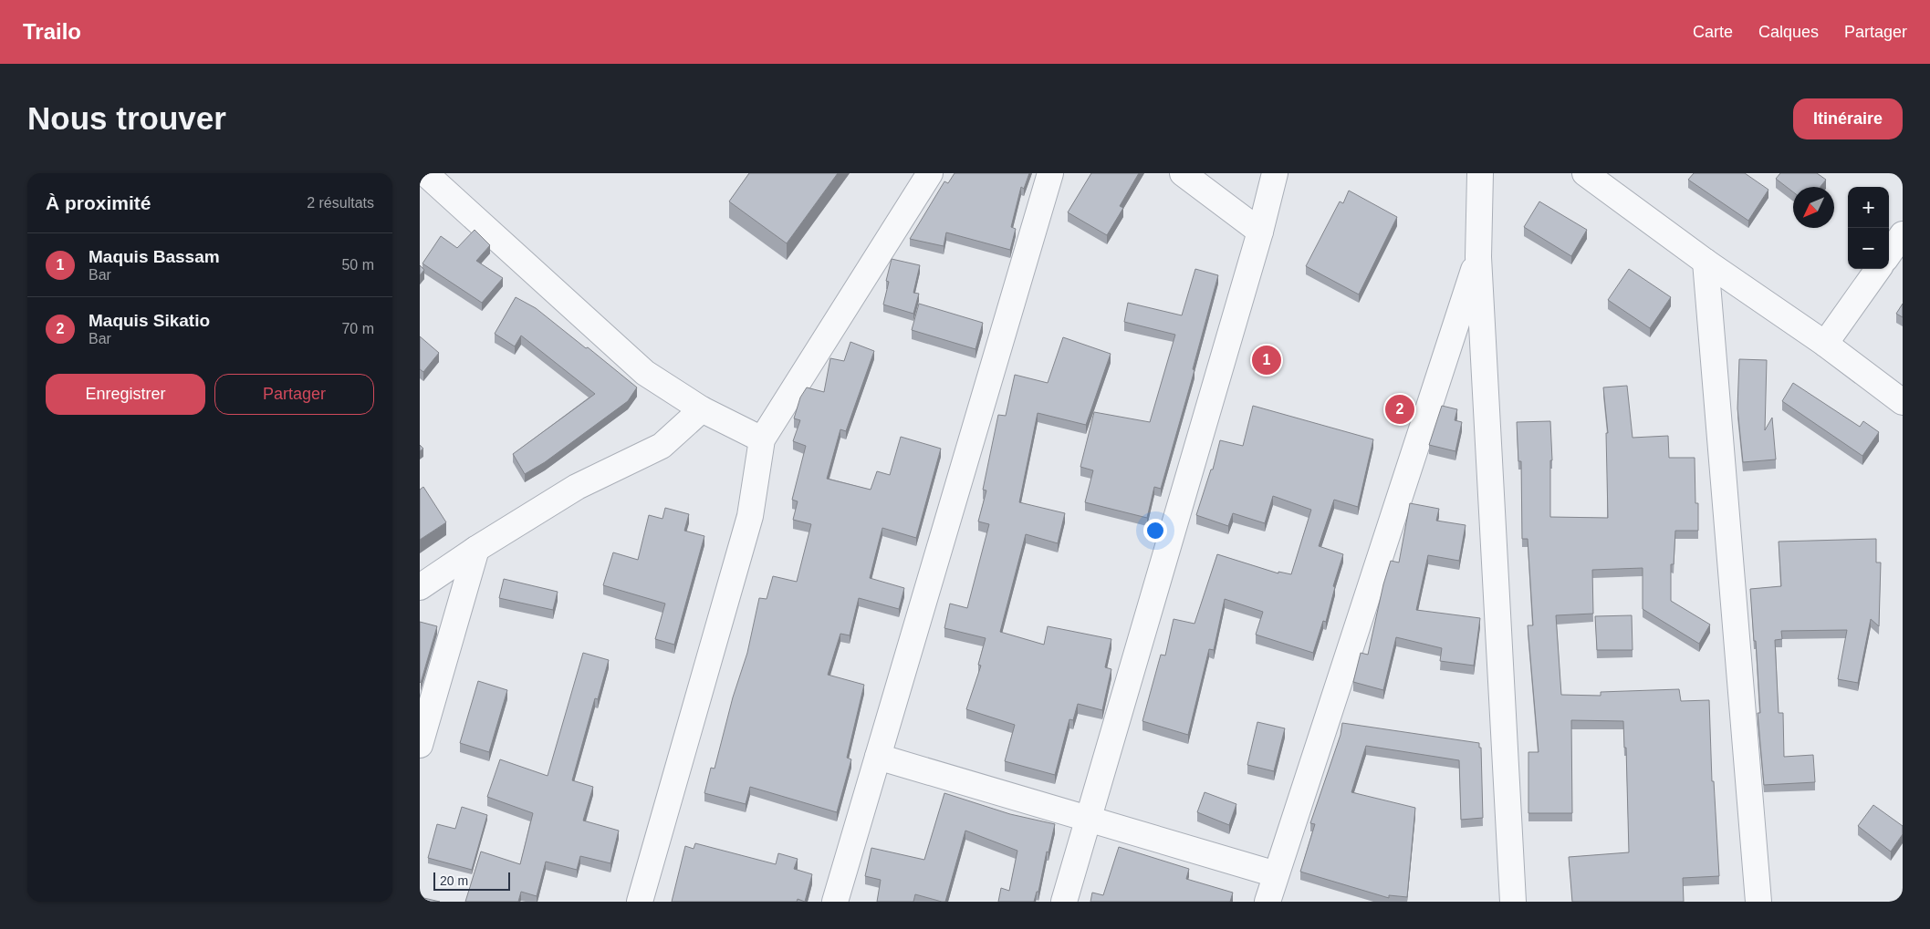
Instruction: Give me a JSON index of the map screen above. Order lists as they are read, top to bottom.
{
  "scale_bar": "20 m",
  "north": "bottom left",
  "page": {
    "header": "Trailo",
    "nav": ["Carte", "Calques", "Partager"],
    "buttons": [
      "Itinéraire",
      ["Enregistrer", "Partager"]
    ],
    "title": "Nous trouver",
    "heading": ["À proximité", "2 résultats"],
    "map_buttons": ["+", "−"],
    "list": [
      {
        "mark": "1",
        "name": "Maquis Bassam",
        "note": "Bar",
        "value": "50 m"
      },
      {
        "mark": "2",
        "name": "Maquis Sikatio",
        "note": "Bar",
        "value": "70 m"
      }
    ],
    "pins": ["1", "2"],
    "scale": "20 m"
  }
}
